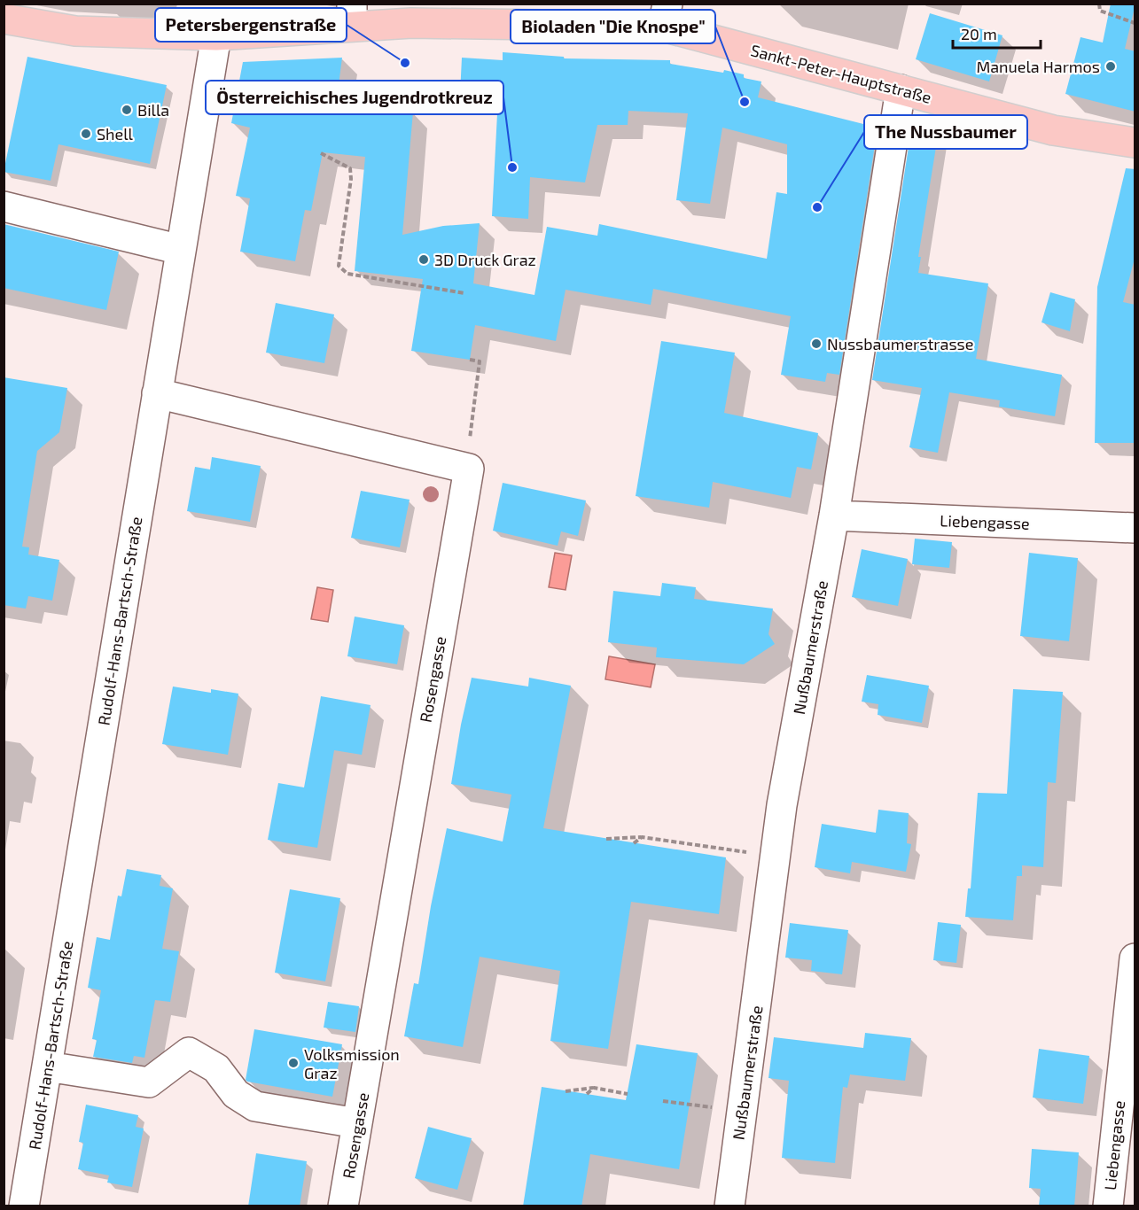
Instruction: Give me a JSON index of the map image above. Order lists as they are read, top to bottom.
{
  "streets": {
    "main road": ["Sankt-Peter-Hauptstraße"],
    "street": [
      "Liebengasse",
      "Rudolf-Hans-Bartsch-Straße",
      "Nußbaumerstraße",
      "Rosengasse"
    ]
  },
  "crossings": [
    ["Sankt-Peter-Hauptstraße", "Rudolf-Hans-Bartsch-Straße"],
    ["Sankt-Peter-Hauptstraße", "Nußbaumerstraße"],
    ["Liebengasse", "Nußbaumerstraße"]
  ],
  "places": [
    "Petersbergenstraße",
    "Manuela Harmos",
    "Bioladen \"Die Knospe\"",
    "Billa",
    "Shell",
    "Österreichisches Jugendrotkreuz",
    "The Nussbaumer",
    "3D Druck Graz",
    "Nussbaumerstrasse",
    "Volksmission Graz"
  ],
  "scale_bar": "20 m"
}
